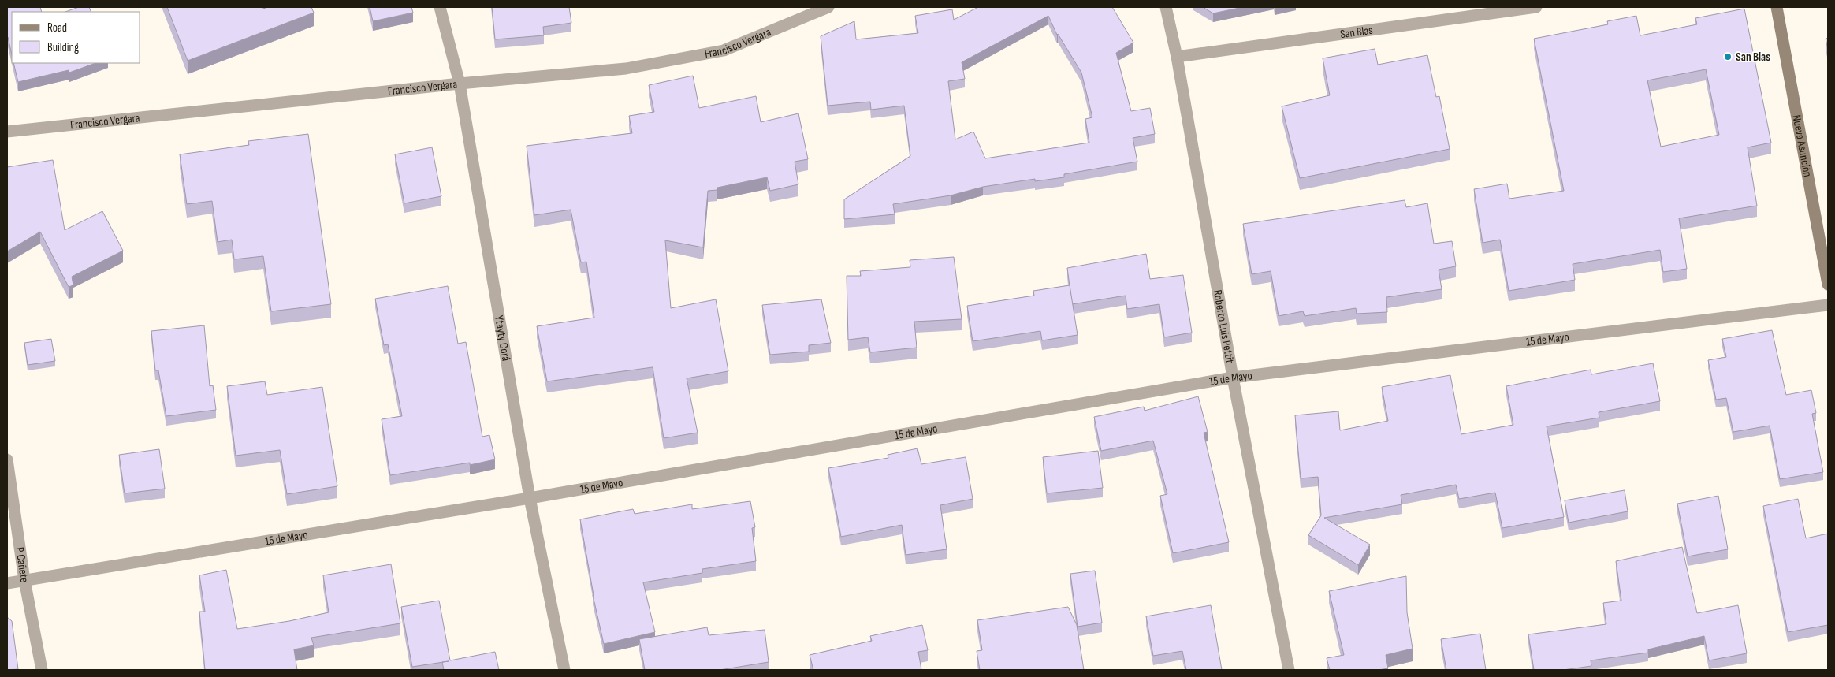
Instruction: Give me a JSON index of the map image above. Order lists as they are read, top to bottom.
{
  "streets": {
    "street": [
      "San Blas",
      "Francisco Vergara",
      "Nueva Asunción",
      "Roberto Luis Pettit",
      "Ytayty Corá",
      "15 de Mayo",
      "P. Cañete"
    ]
  },
  "crossings": [
    ["San Blas", "Roberto Luis Pettit"],
    ["Francisco Vergara", "Ytayty Corá"],
    ["Roberto Luis Pettit", "15 de Mayo"],
    ["Ytayty Corá", "15 de Mayo"],
    ["15 de Mayo", "P. Cañete"]
  ],
  "places": ["San Blas"],
  "legend": ["Road", "Building"]
}
